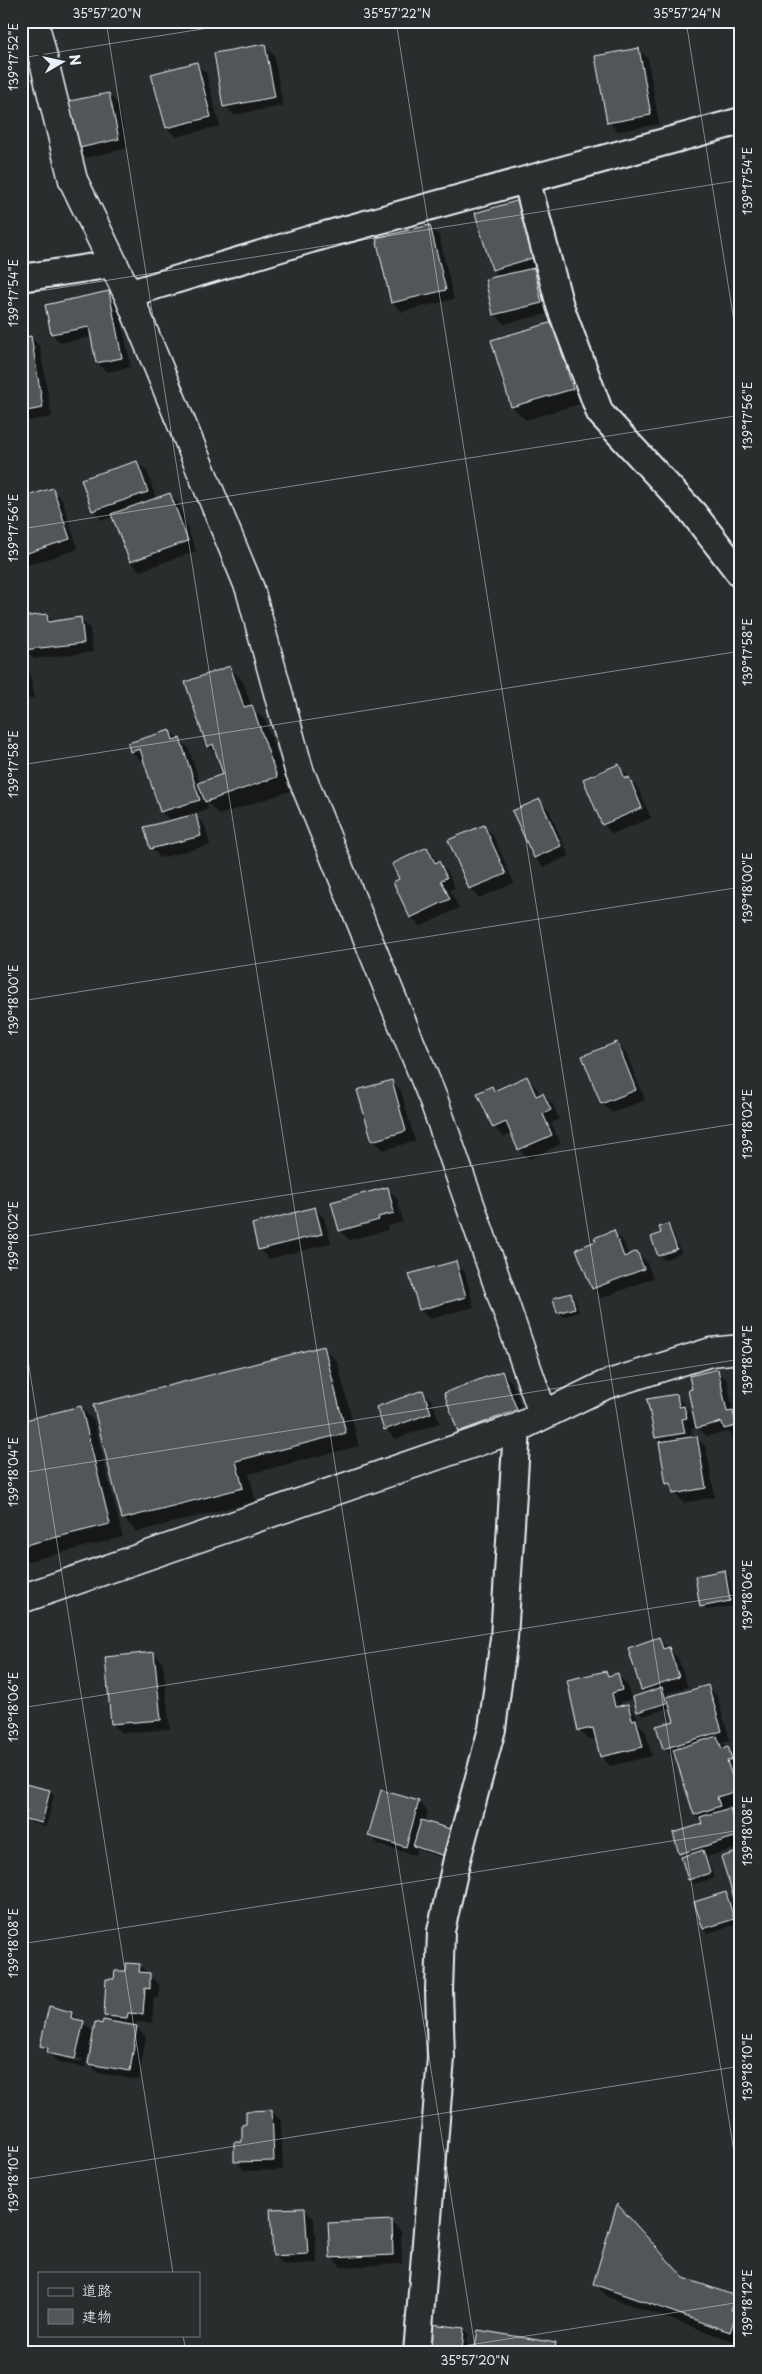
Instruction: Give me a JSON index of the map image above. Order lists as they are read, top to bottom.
{
  "legend": ["道路", "建物"],
  "north": "right",
  "coordinates": [
    "35°57'20\"N",
    "35°57'22\"N",
    "35°57'24\"N",
    "139°17'52\"E",
    "139°17'54\"E",
    "139°17'56\"E",
    "139°17'58\"E",
    "139°18'00\"E",
    "139°18'02\"E",
    "139°18'04\"E",
    "139°18'06\"E",
    "139°18'08\"E",
    "139°18'10\"E",
    "139°18'12\"E"
  ]
}
